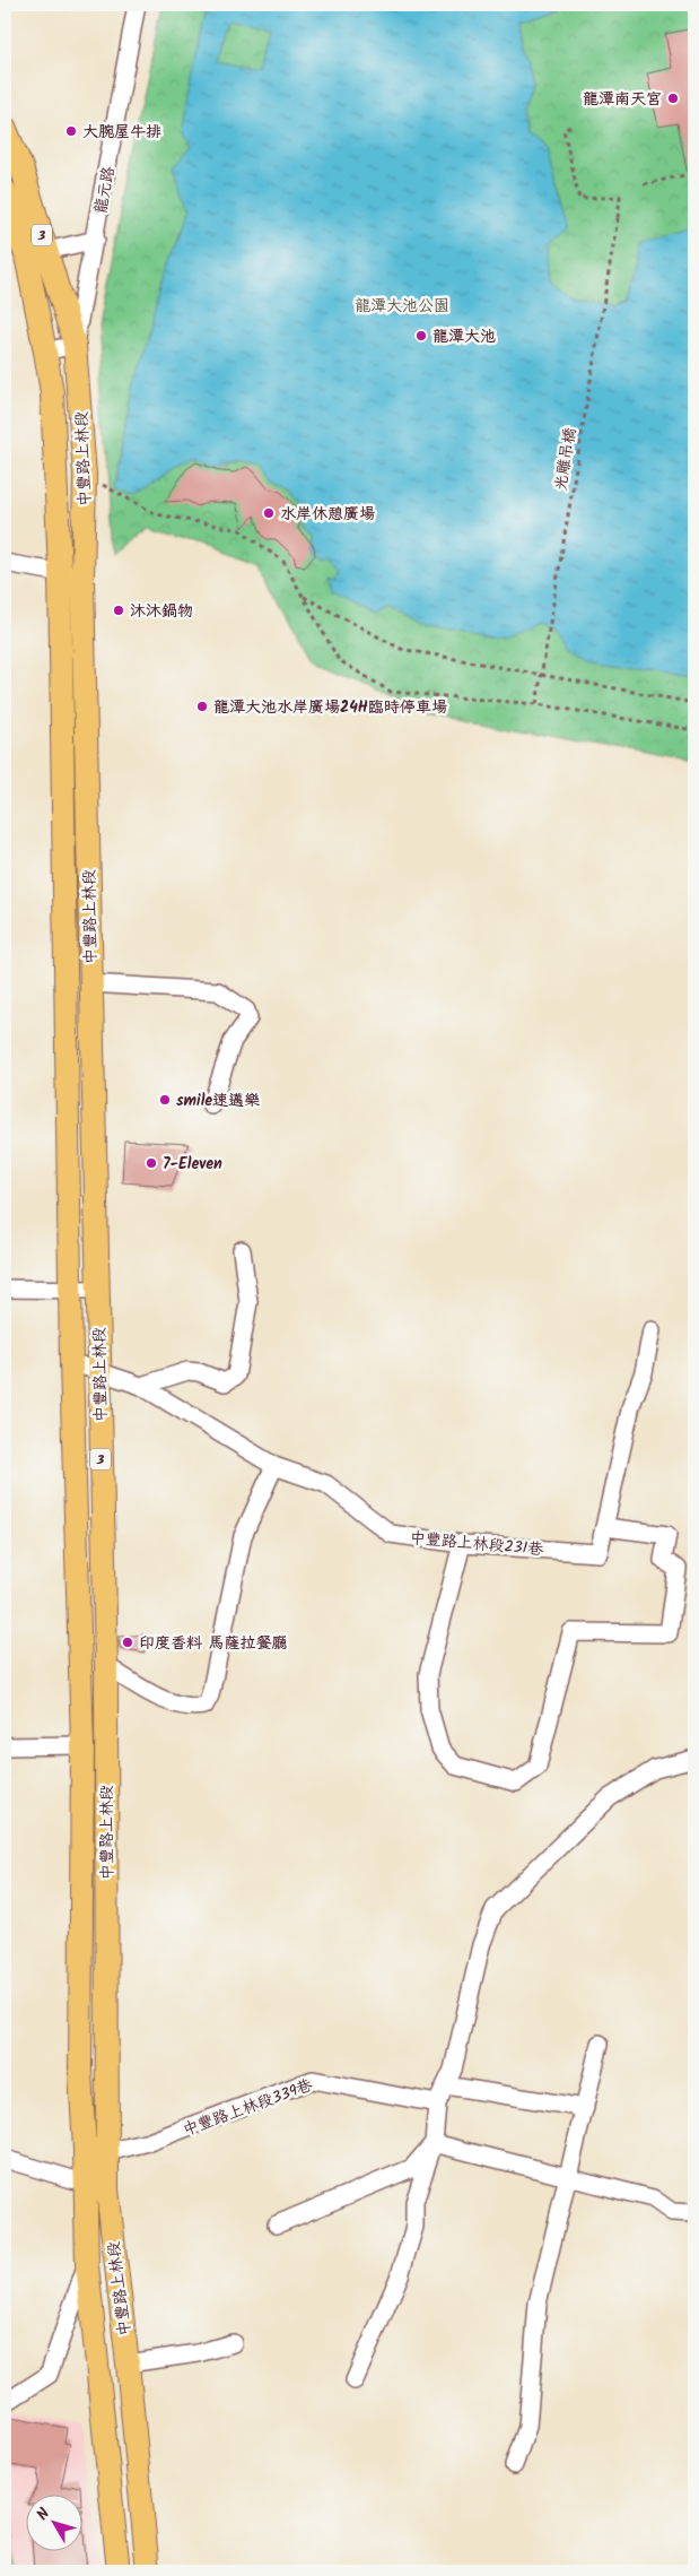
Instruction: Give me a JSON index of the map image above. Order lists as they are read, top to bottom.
{
  "streets": {
    "main road": ["3", "中豐路上林段"],
    "street": ["龍元路", "中豐路上林段231巷", "中豐路上林段339巷"],
    "path": ["光雕吊橋"]
  },
  "crossings": [
    ["龍元路", "3"],
    ["龍元路", "中豐路上林段"],
    ["3", "中豐路上林段"],
    ["中豐路上林段", "中豐路上林段231巷"],
    ["中豐路上林段", "中豐路上林段339巷"]
  ],
  "parks": ["龍潭大池公園"],
  "places": [
    "龍潭南天宮",
    "大腕屋牛排",
    "龍潭大池",
    "水岸休憩廣場",
    "沐沐鍋物",
    "龍潭大池水岸廣場24H臨時停車場",
    "smile速邁樂",
    "7-Eleven",
    "印度香料 馬薩拉餐廳"
  ],
  "north": "top left"
}
